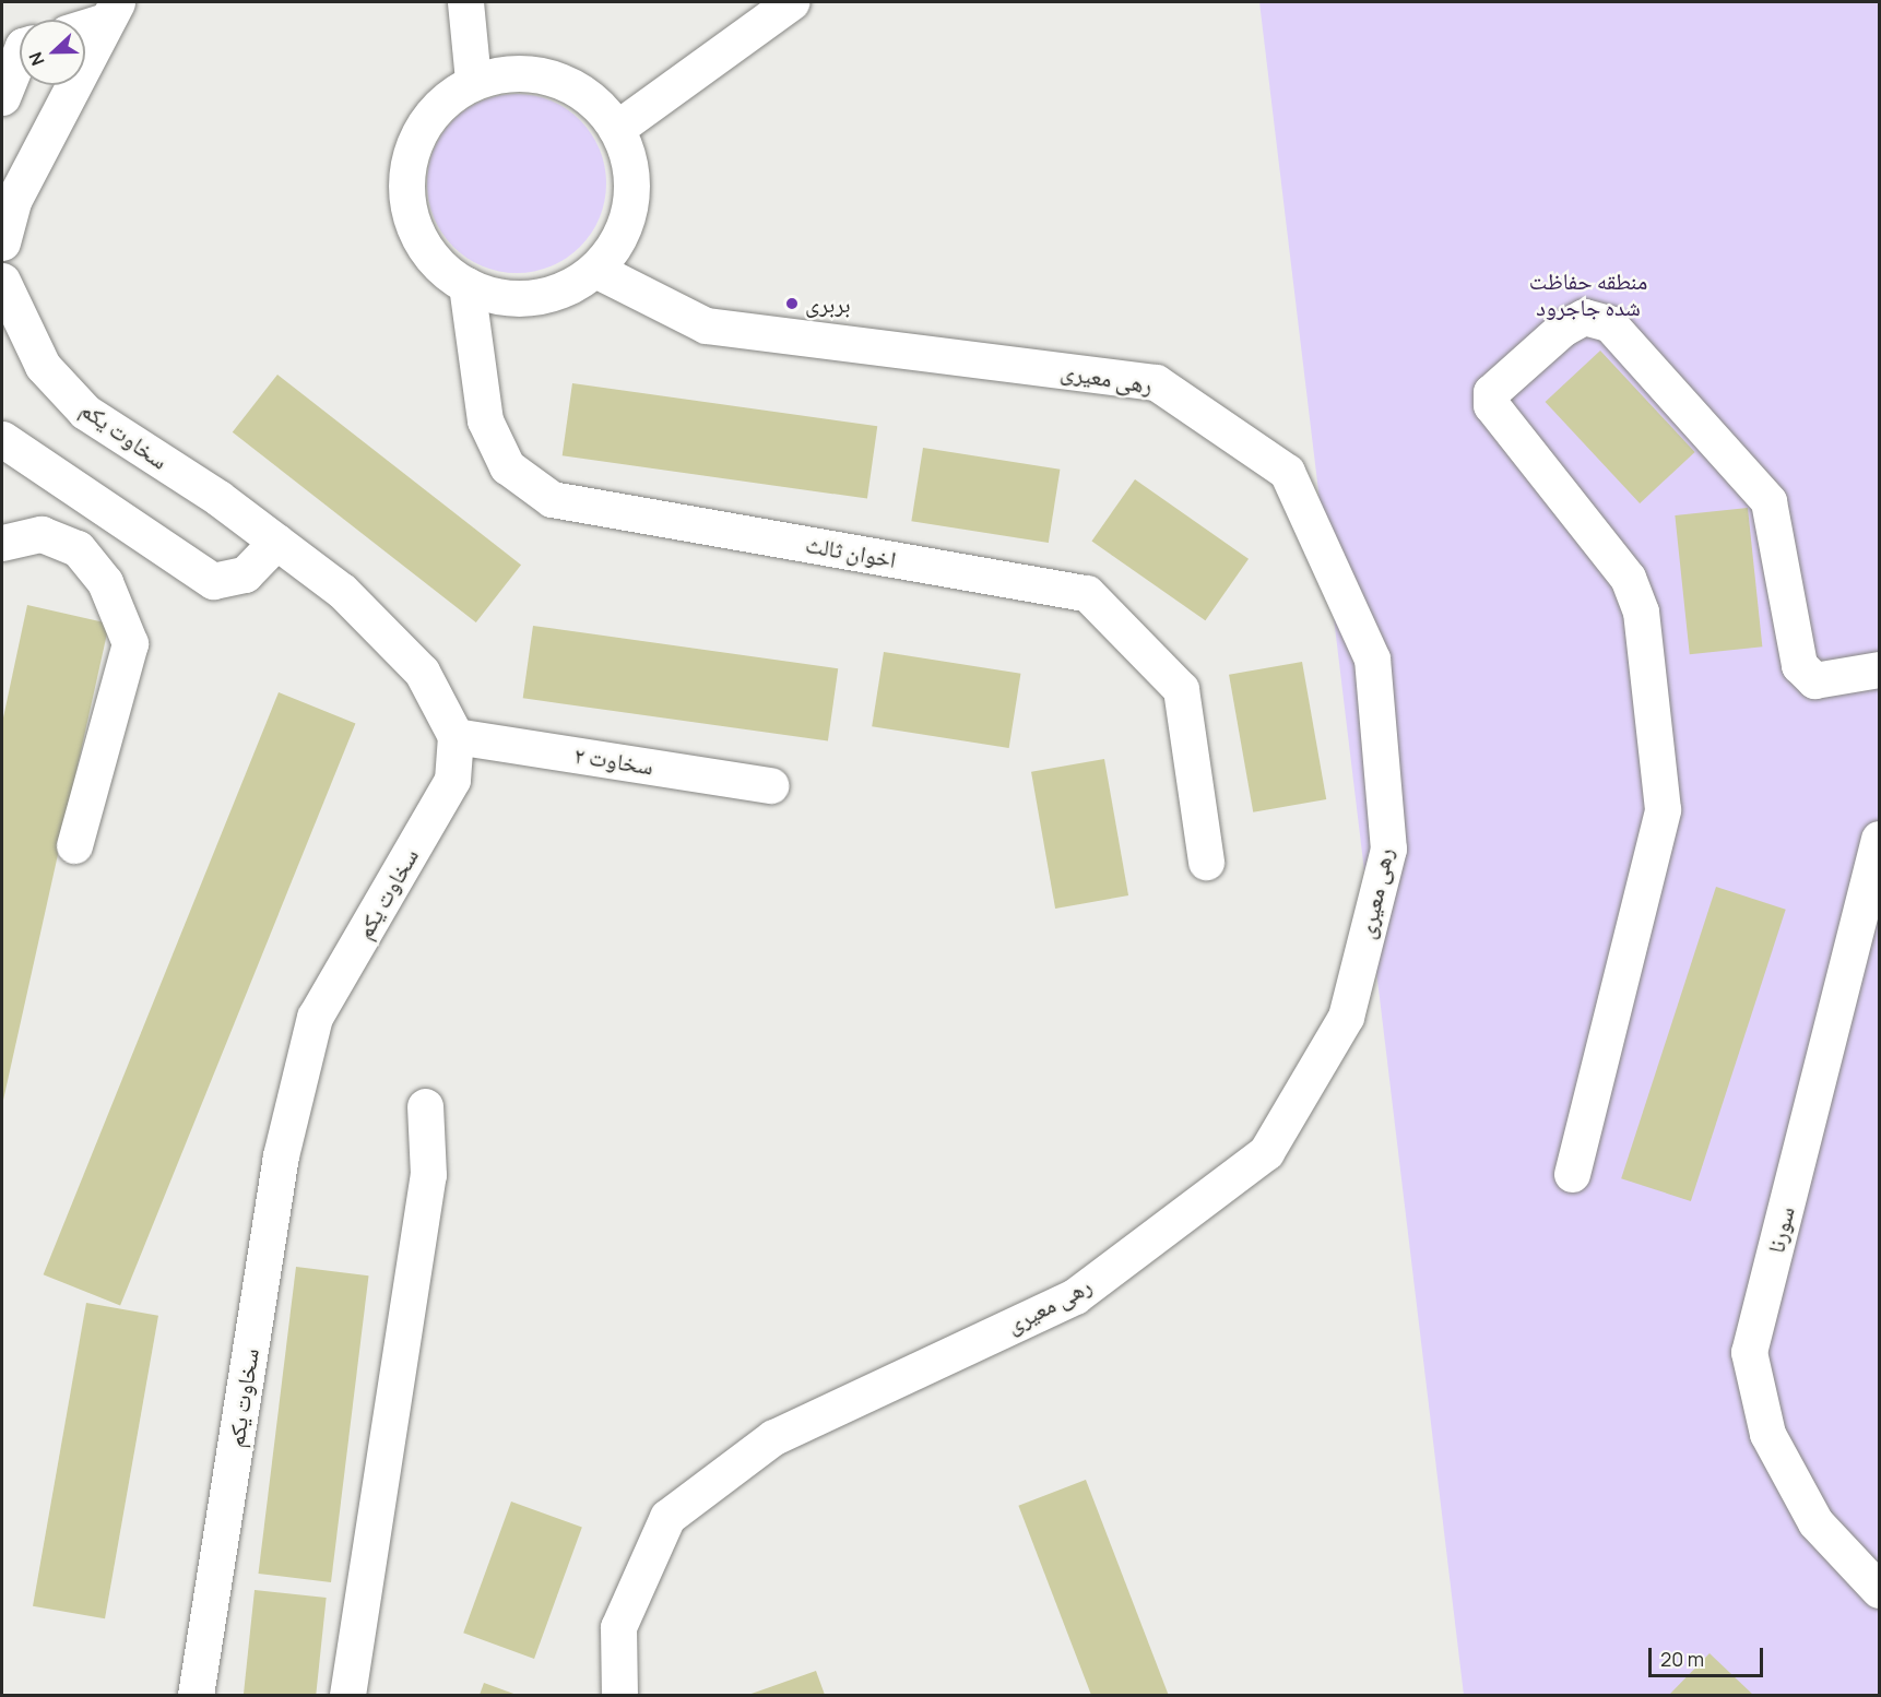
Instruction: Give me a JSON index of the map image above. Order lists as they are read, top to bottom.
{
  "streets": {
    "street": [
      "رهی معیری",
      "سخاوت یکم",
      "اخوان ثالث",
      "سخاوت ۲",
      "سورنا"
    ]
  },
  "crossings": [
    ["رهی معیری", "اخوان ثالث"],
    ["سخاوت یکم", "سخاوت ۲"]
  ],
  "parks": ["منطقه حفاظت شده جاجرود"],
  "places": ["بربری"],
  "scale_bar": "20 m",
  "north": "left"
}
